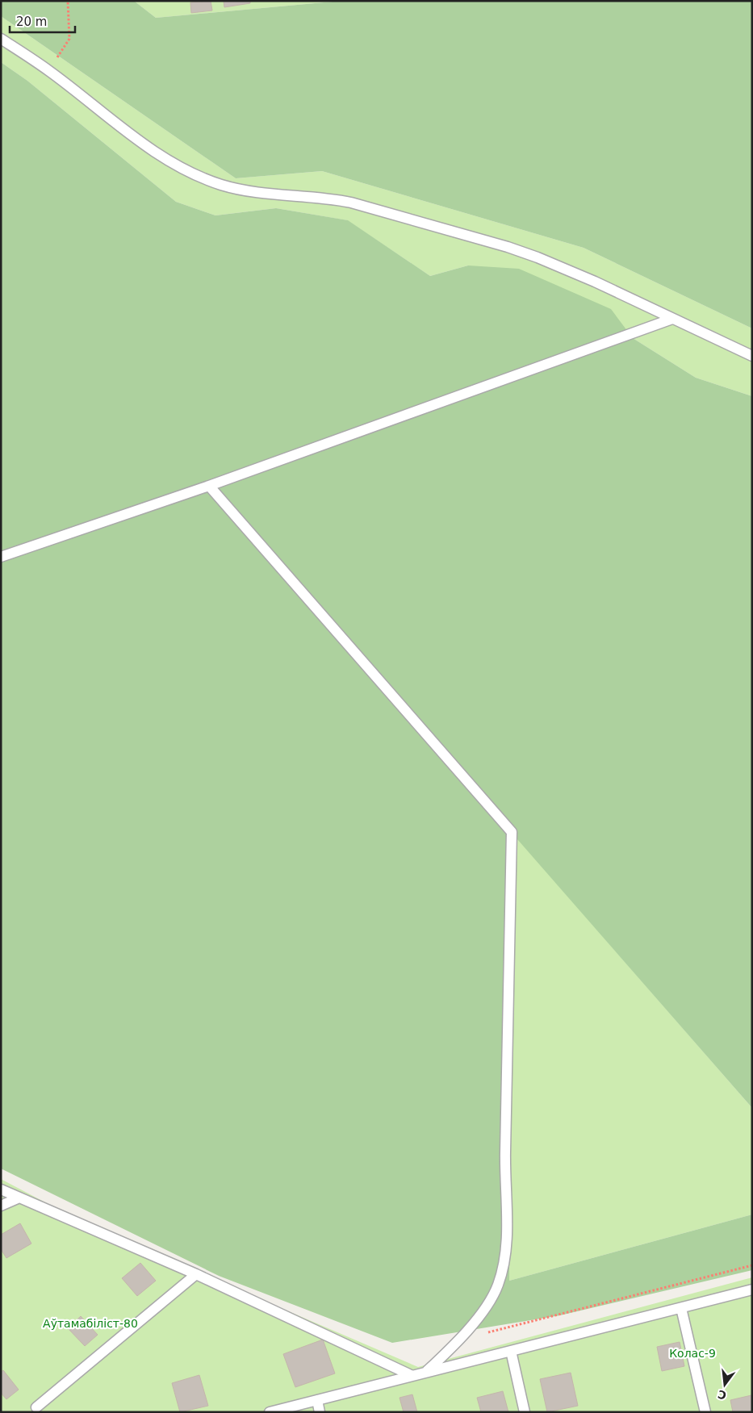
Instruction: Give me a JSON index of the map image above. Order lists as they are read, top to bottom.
{
  "parks": ["Аўтамабіліст-80", "Колас-9"],
  "scale_bar": "20 m",
  "north": "bottom"
}
